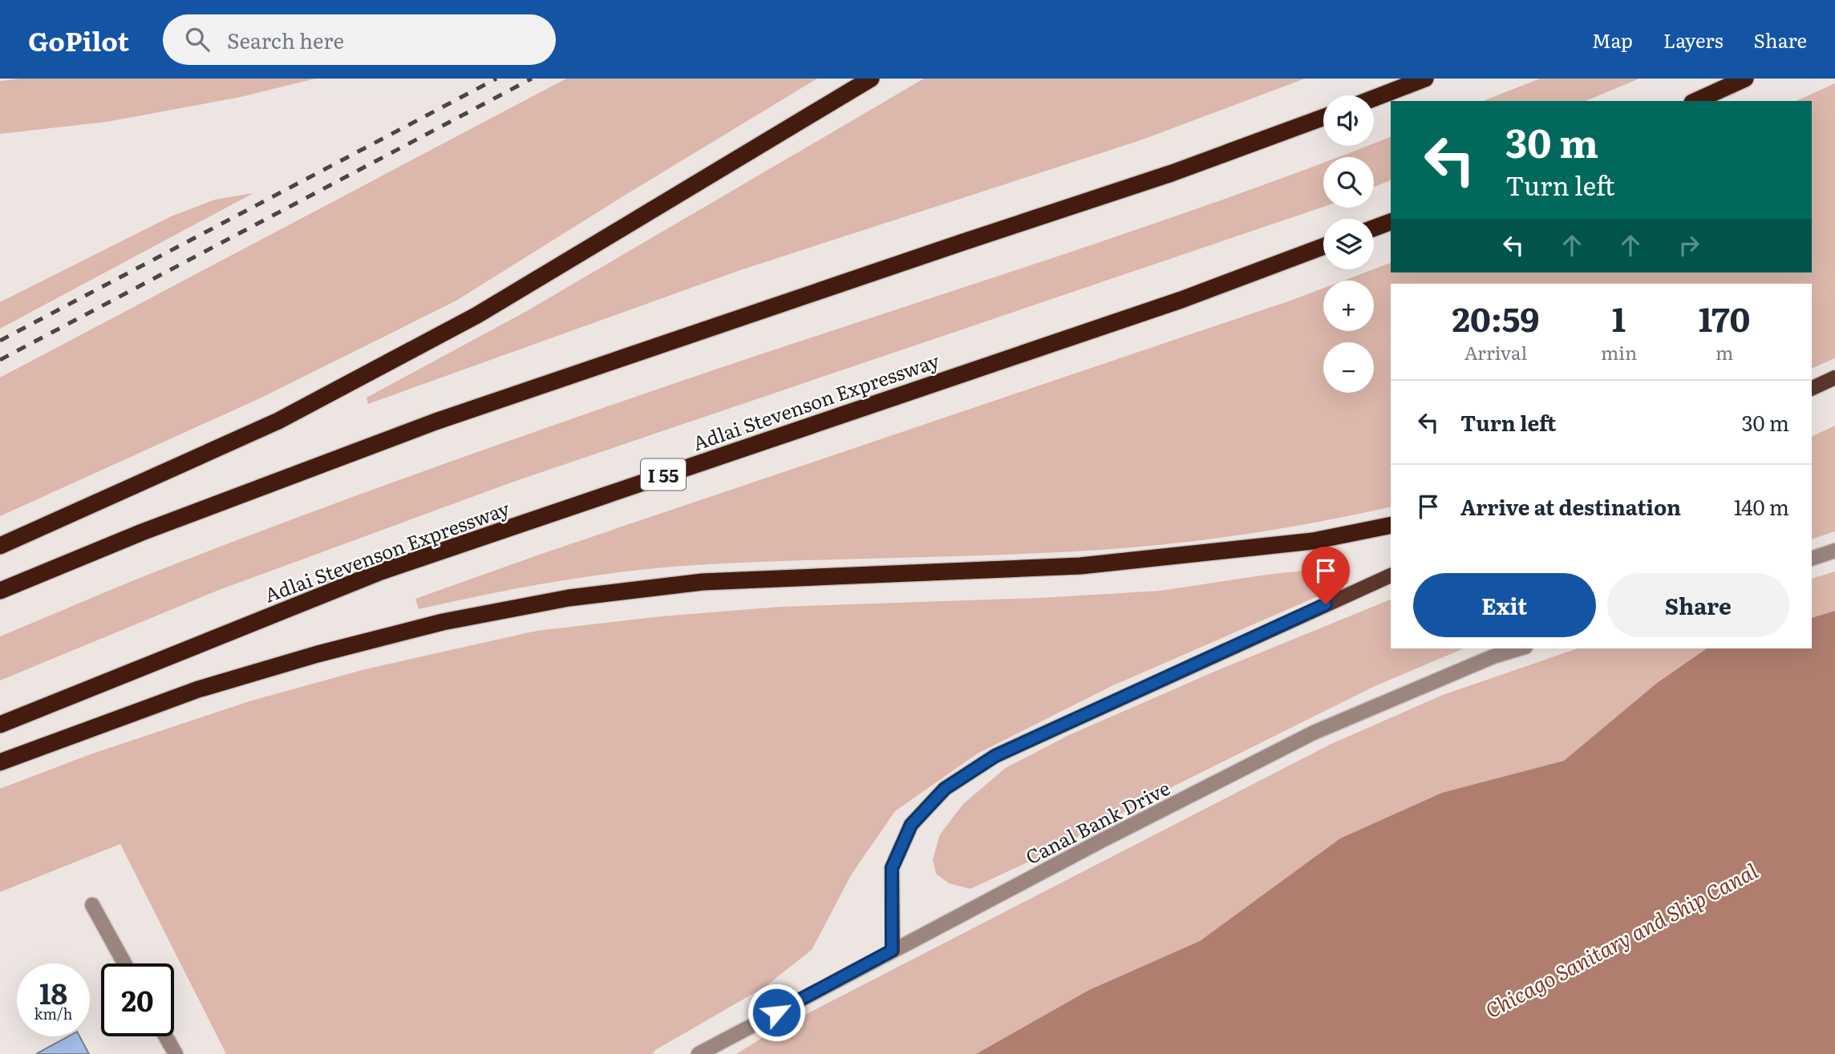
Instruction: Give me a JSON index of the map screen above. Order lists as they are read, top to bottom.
{
  "streets": {
    "highway": ["Adlai Stevenson Expressway", "I 55"],
    "lane": ["Canal Bank Drive"]
  },
  "water": ["Chicago Sanitary and Ship Canal"],
  "page": {
    "header": "GoPilot",
    "search": "Search here",
    "nav": ["Map", "Layers", "Share"],
    "map_buttons": ["+", "−"],
    "turn": ["30 m", "Turn left"],
    "eta": [
      "20:59",
      "Arrival",
      "1",
      "min",
      "170",
      "m"
    ],
    "list": [
      {
        "name": "Turn left",
        "value": "30 m"
      },
      {
        "name": "Arrive at destination",
        "value": "140 m"
      }
    ],
    "buttons": ["Exit", "Share"],
    "speed": "18 km/h",
    "limit": "20"
  }
}
